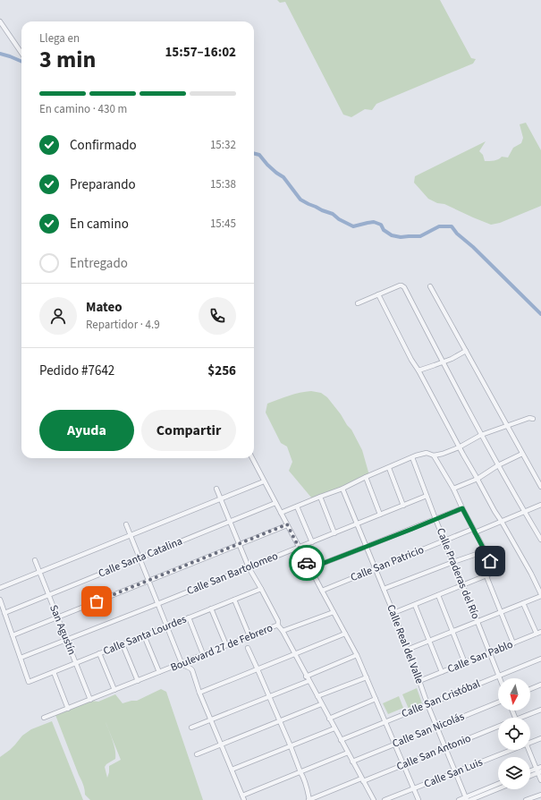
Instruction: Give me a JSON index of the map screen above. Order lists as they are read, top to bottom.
{
  "streets": {
    "street": [
      "Calle Santa Catalina",
      "Calle San Patricio",
      "Calle San Bartolomeo",
      "Calle Praderas del Río",
      "San Agustín",
      "Calle Santa Lourdes",
      "Calle Real del Valle",
      "Boulevard 27 de Febrero",
      "Calle San Pablo",
      "Calle San Cristóbal",
      "Calle San Nicolás",
      "Calle San Antonio",
      "Calle San Luis"
    ]
  },
  "crossings": [
    ["Calle Santa Catalina", "San Agustín"],
    ["Calle San Patricio", "Calle Praderas del Río"],
    ["Calle San Patricio", "Calle Real del Valle"],
    ["Calle San Bartolomeo", "Calle Praderas del Río"],
    ["Calle San Bartolomeo", "San Agustín"],
    ["Calle San Bartolomeo", "Calle Santa Lourdes"],
    ["Calle San Bartolomeo", "Calle Real del Valle"],
    ["Calle Praderas del Río", "Calle San Pablo"],
    ["Calle Praderas del Río", "Calle San Cristóbal"],
    ["San Agustín", "Calle Santa Lourdes"],
    ["San Agustín", "Boulevard 27 de Febrero"],
    ["Calle Real del Valle", "Calle San Pablo"],
    ["Calle Real del Valle", "Calle San Cristóbal"],
    ["Calle Real del Valle", "Calle San Nicolás"],
    ["Calle Real del Valle", "Calle San Antonio"],
    ["Calle Real del Valle", "Calle San Luis"]
  ],
  "north": "bottom",
  "page": {
    "heading": ["3 min", "Llega en", "15:57–16:02"],
    "panel": [
      "Mateo",
      "Repartidor · 4.9",
      "Pedido #7642",
      "$256"
    ],
    "bar": "En camino · 430 m",
    "list": [
      ["Confirmado", "15:32"],
      ["Preparando", "15:38"],
      ["En camino", "15:45"],
      "Entregado"
    ],
    "buttons": ["Ayuda", "Compartir"]
  }
}
